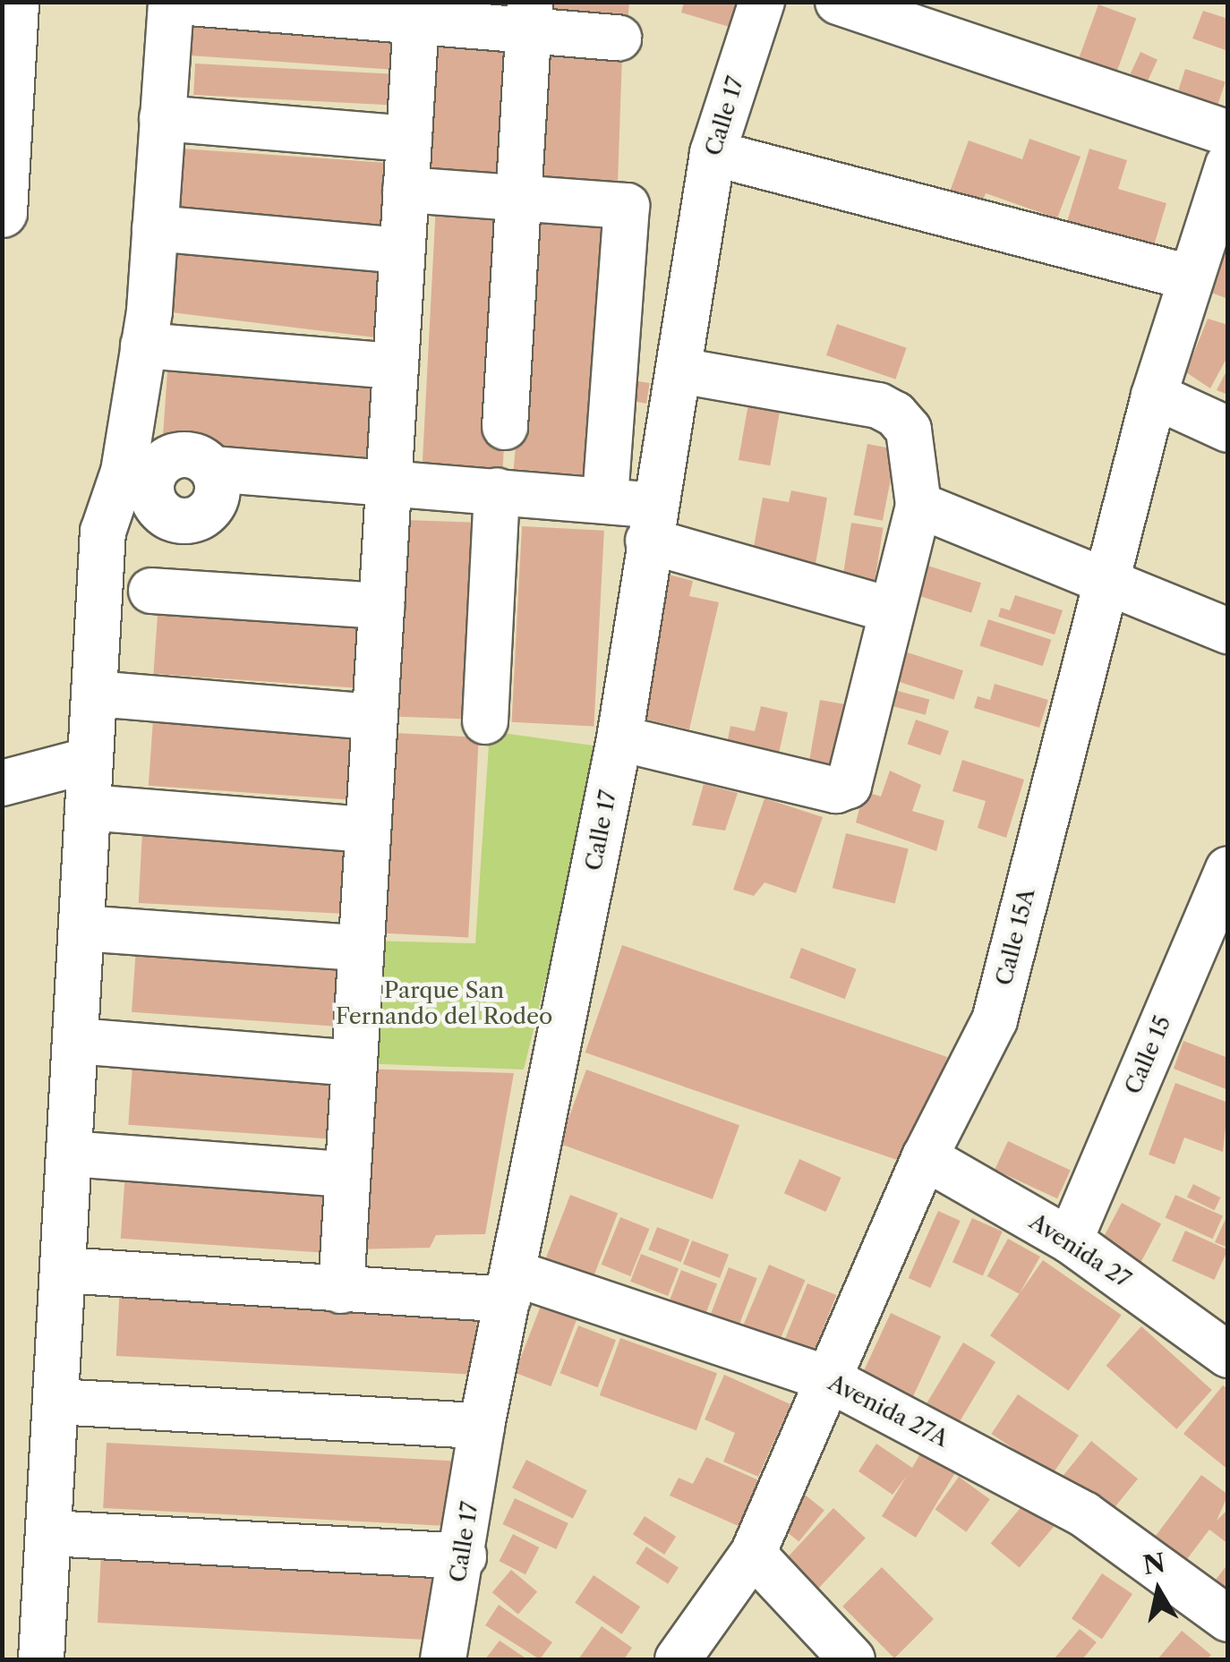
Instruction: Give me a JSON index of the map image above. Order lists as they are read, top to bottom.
{
  "streets": {
    "street": [
      "Calle 17",
      "Calle 15A",
      "Calle 15",
      "Avenida 27",
      "Avenida 27A"
    ]
  },
  "crossings": [
    ["Calle 17", "Avenida 27A"],
    ["Calle 15A", "Avenida 27"],
    ["Calle 15A", "Avenida 27A"],
    ["Calle 15", "Avenida 27"]
  ],
  "parks": ["Parque San Fernando del Rodeo"],
  "north": "top"
}
